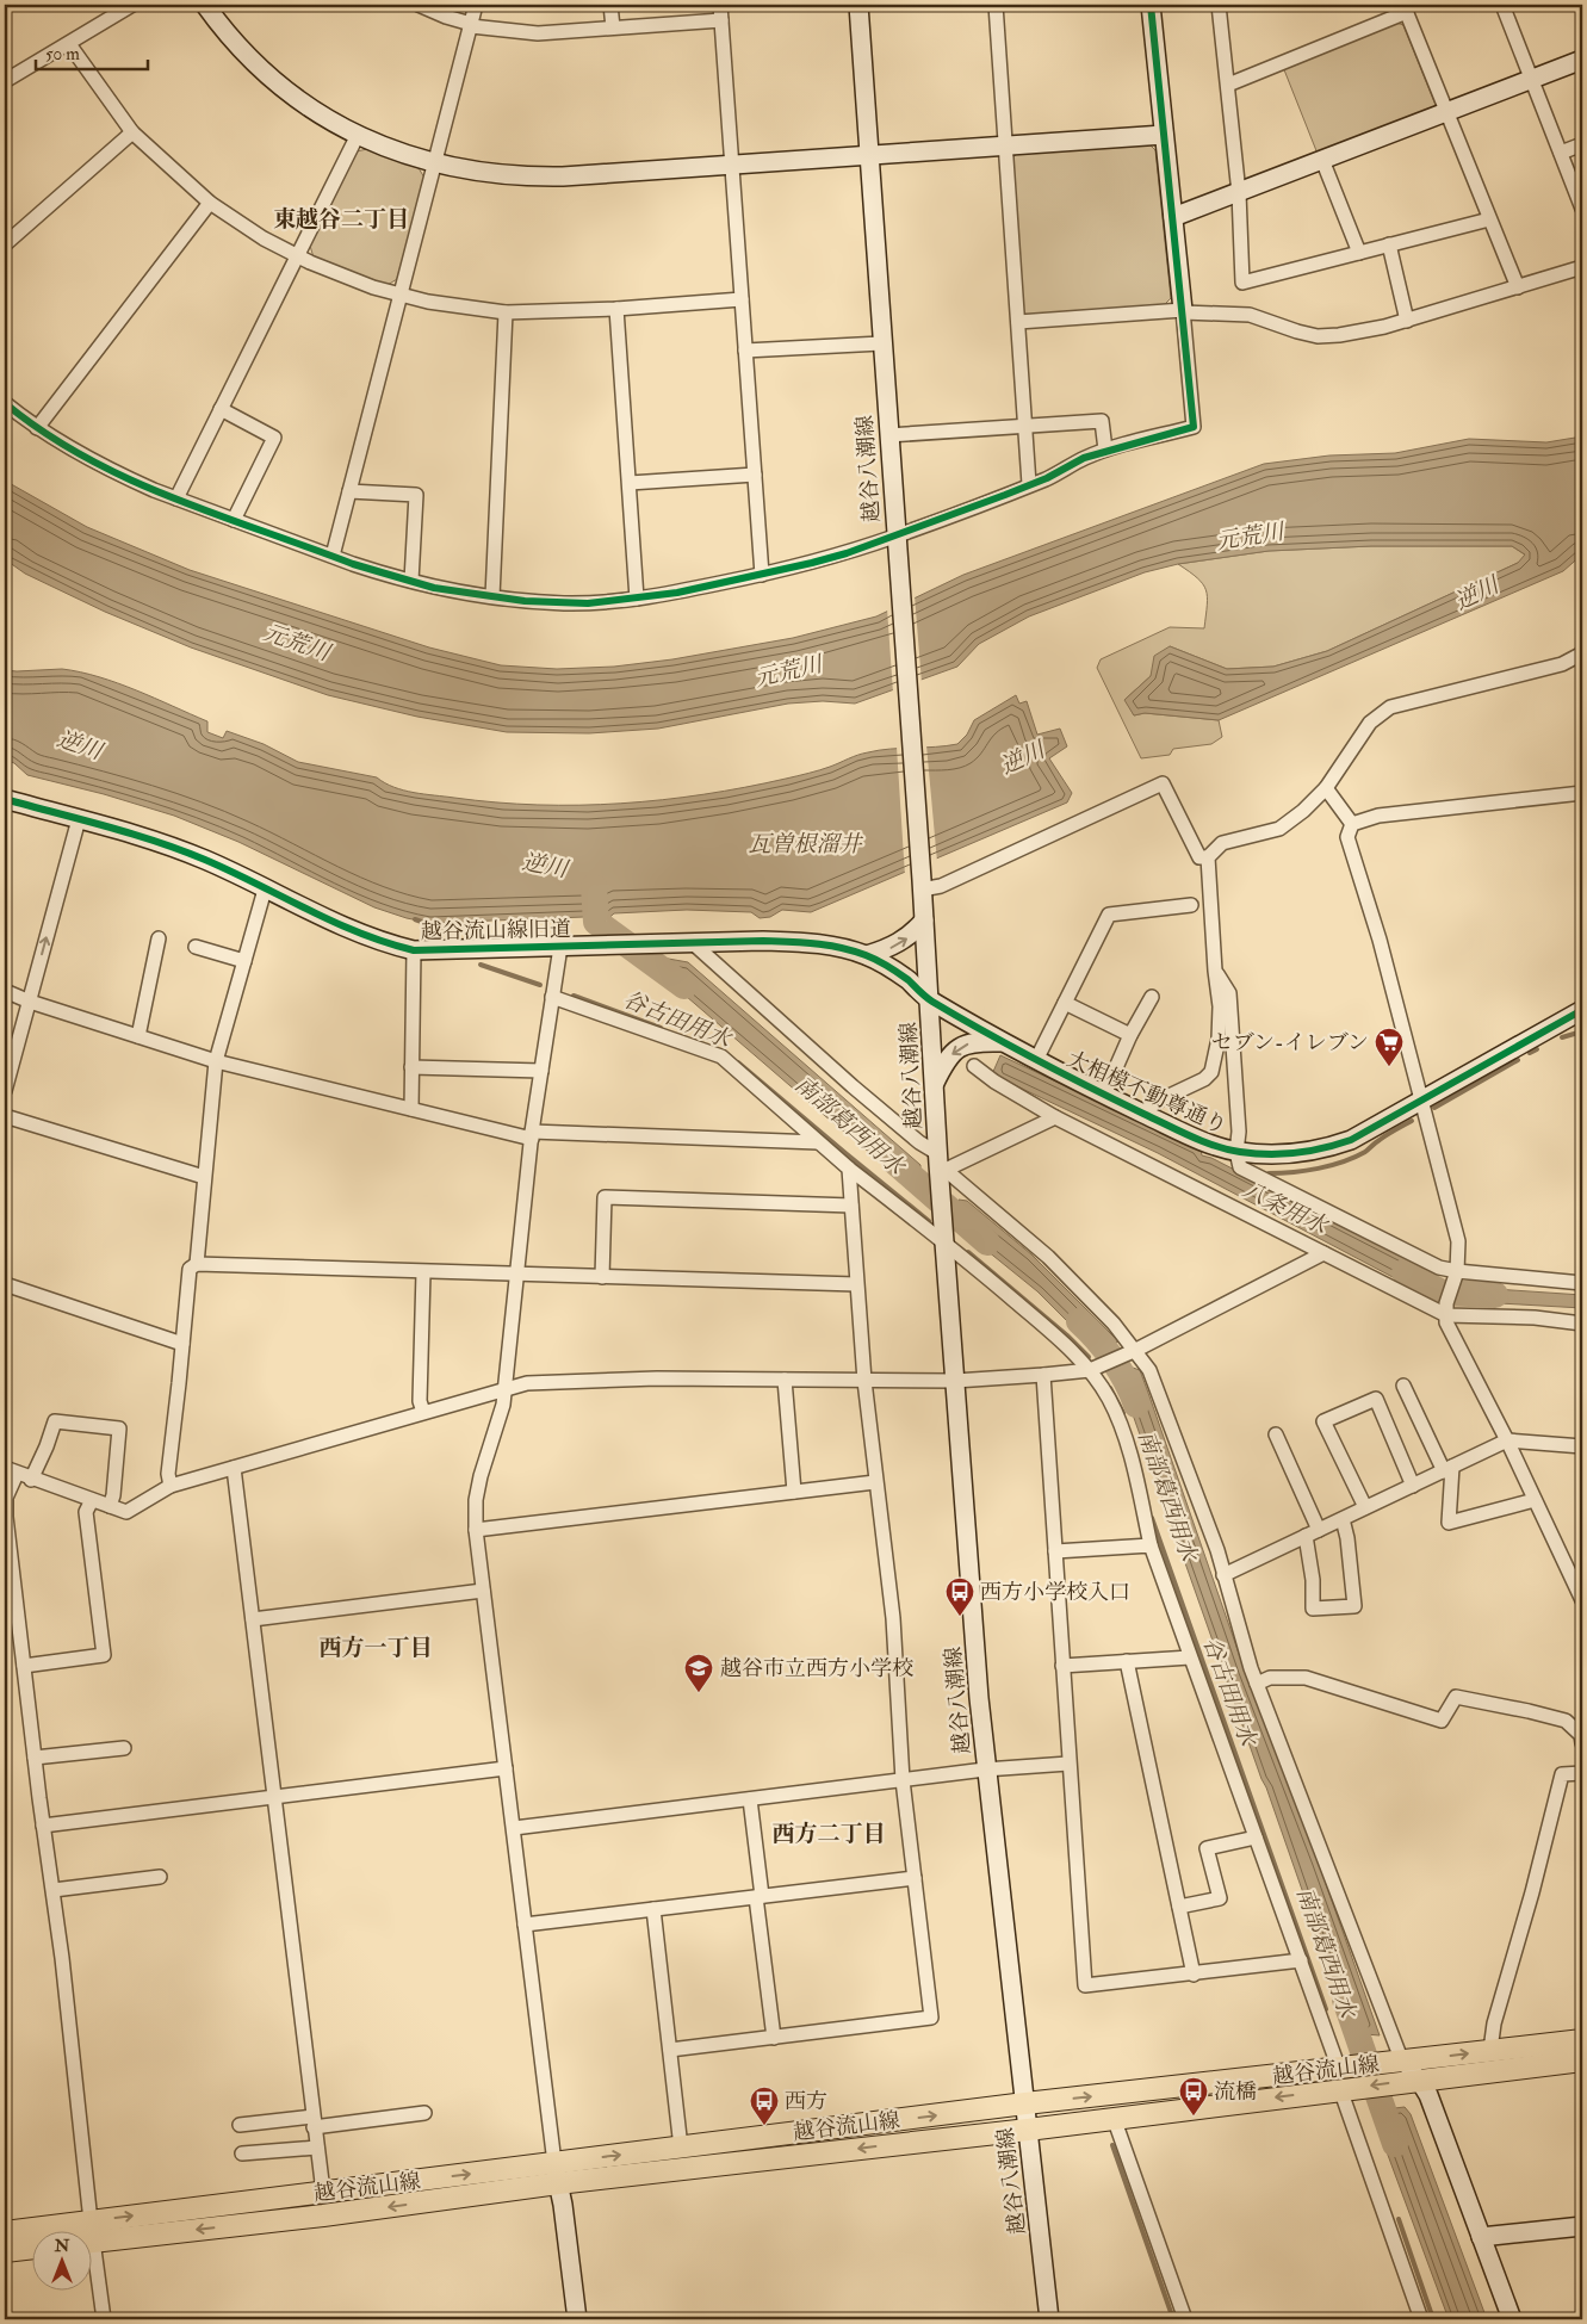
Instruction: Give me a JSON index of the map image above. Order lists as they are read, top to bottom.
{
  "streets": {
    "main road": ["越谷流山線"],
    "street": ["越谷八潮線", "越谷流山線旧道", "大相模不動尊通り"]
  },
  "crossings": [
    ["越谷八潮線", "越谷流山線旧道"],
    ["越谷八潮線", "大相模不動尊通り"],
    ["越谷八潮線", "越谷流山線"],
    ["越谷流山線旧道", "大相模不動尊通り"]
  ],
  "districts": ["東越谷二丁目", "西方一丁目", "西方二丁目"],
  "water": [
    "元荒川",
    "逆川",
    "瓦曽根溜井",
    "谷古田用水",
    "南部葛西用水",
    "八条用水"
  ],
  "places": {
    "supermarket": ["セブン-イレブン"],
    "bus stop": ["西方小学校入口", "流橋", "西方"],
    "school or university": ["越谷市立西方小学校"]
  },
  "scale_bar": "50 m",
  "north": "top"
}
